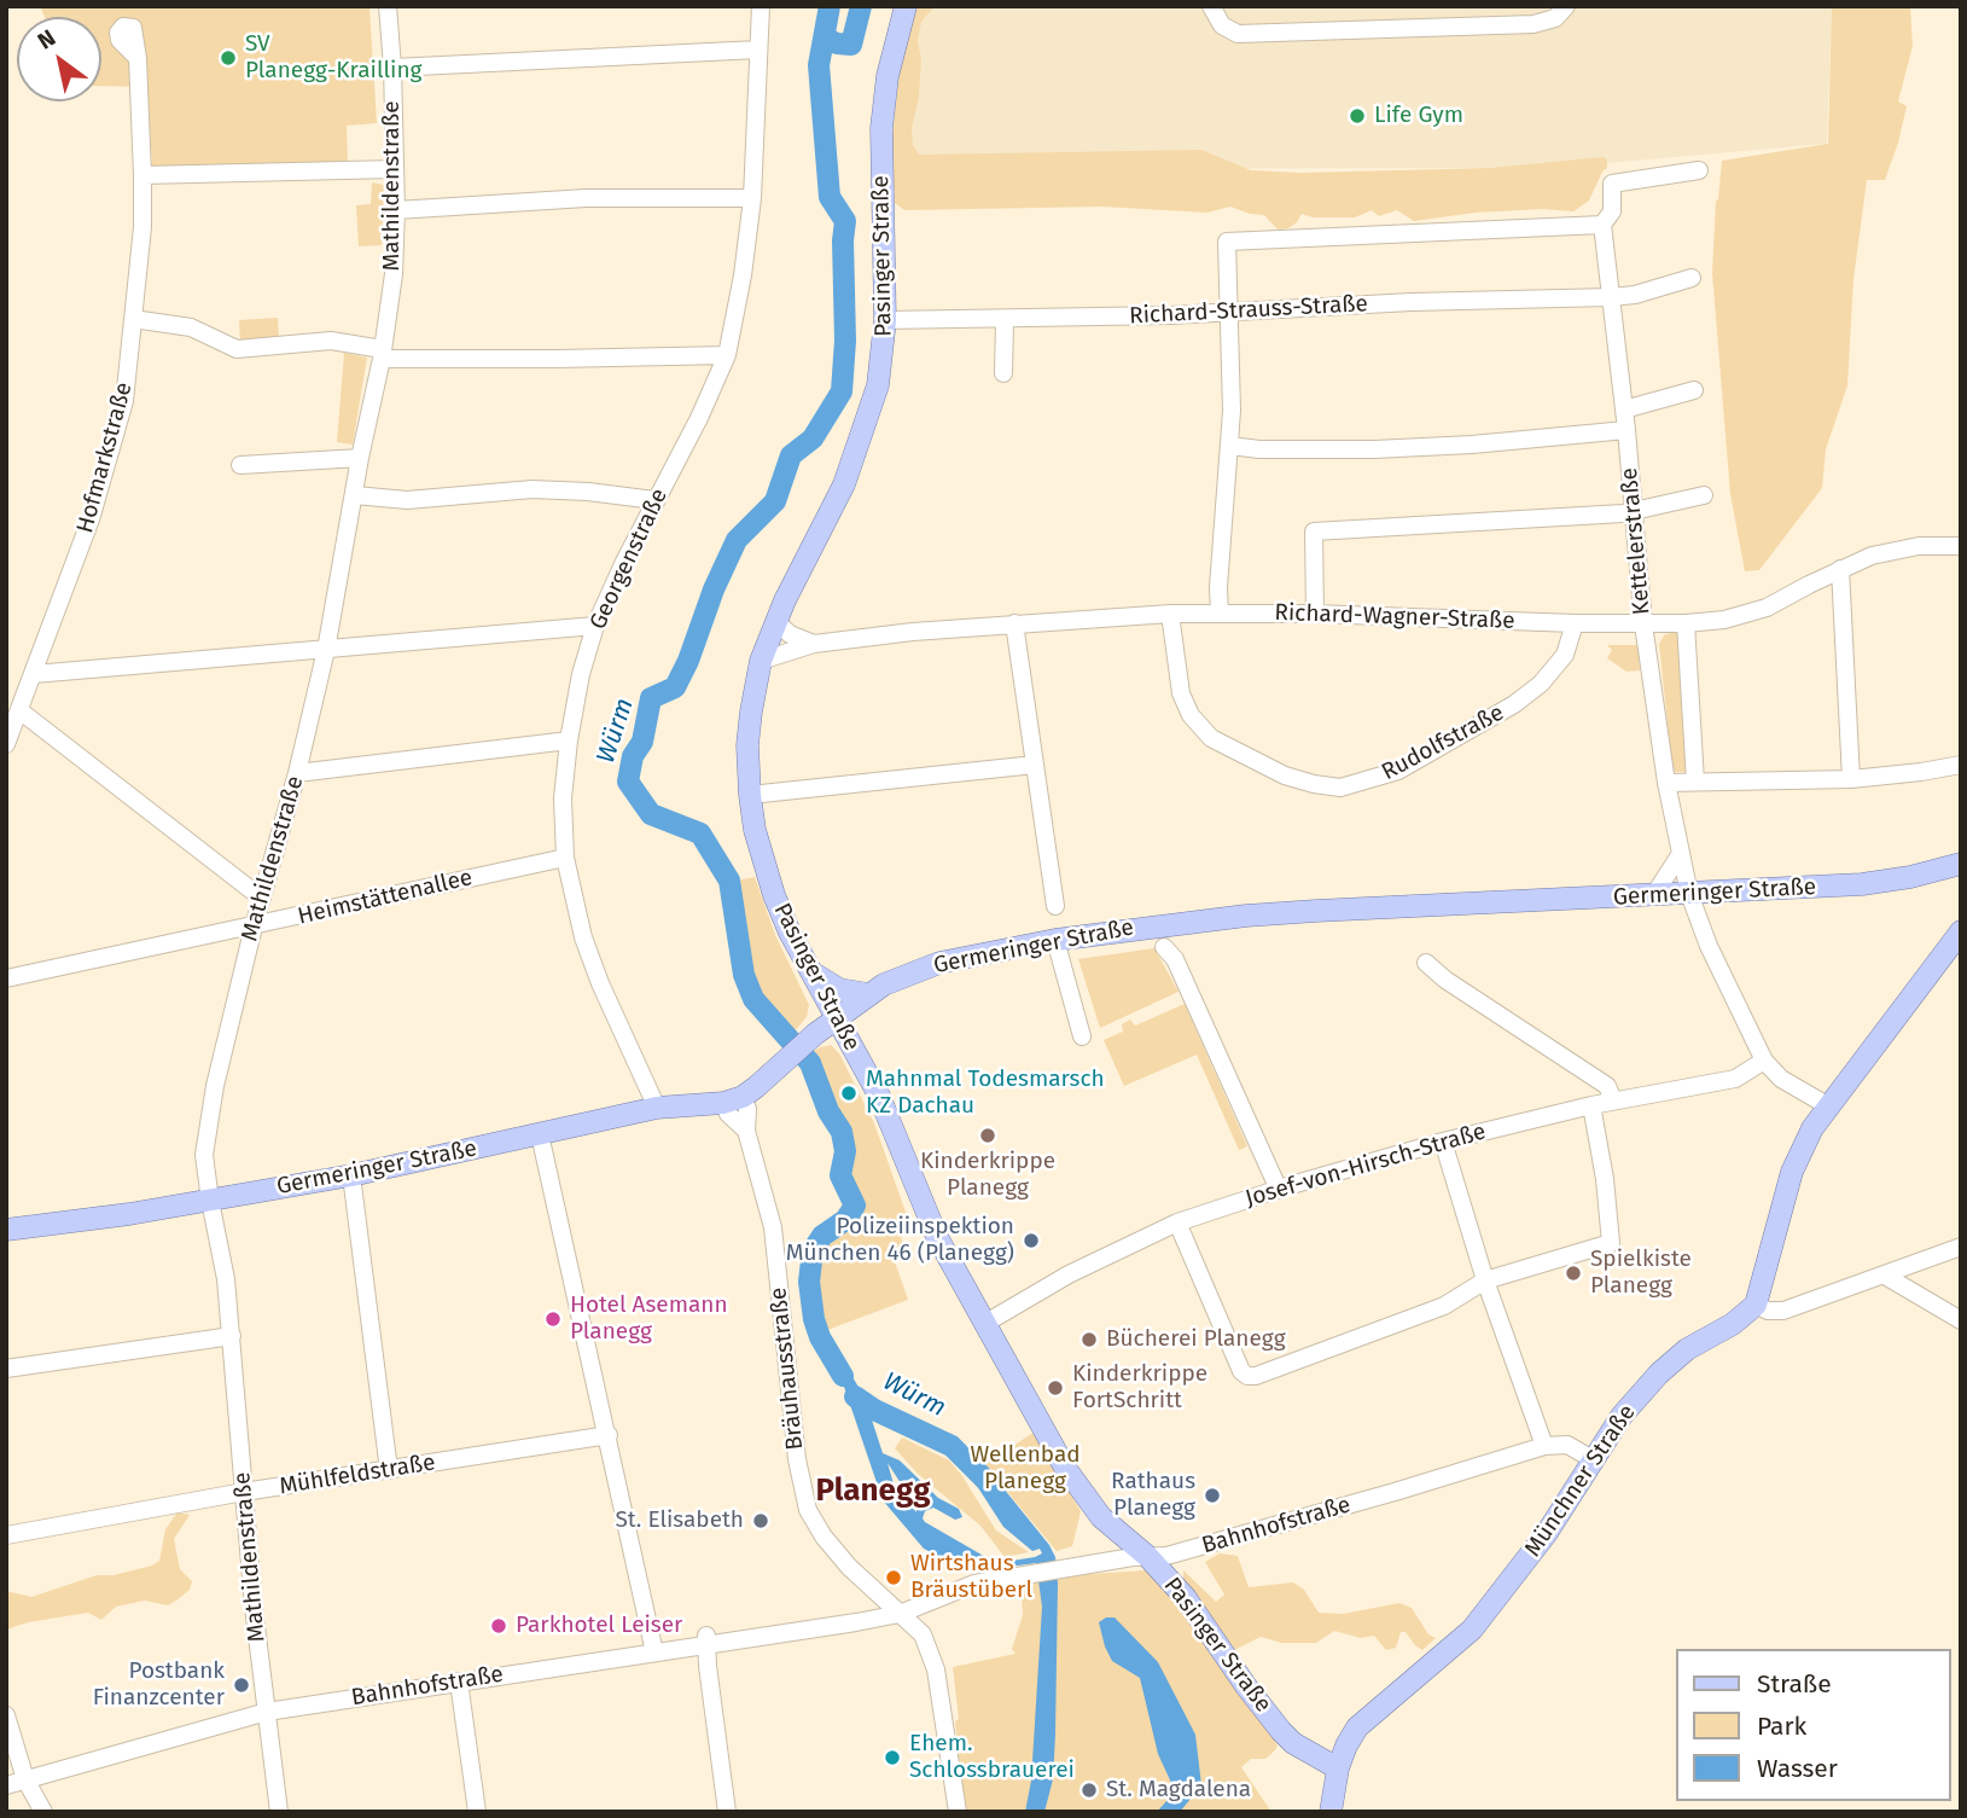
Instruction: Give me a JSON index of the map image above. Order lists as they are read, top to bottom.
{
  "streets": {
    "main road": ["Pasinger Straße", "Germeringer Straße", "Münchner Straße"],
    "street": [
      "Mathildenstraße",
      "Richard-Strauss-Straße",
      "Hofmarkstraße",
      "Kettelerstraße",
      "Georgenstraße",
      "Richard-Wagner-Straße",
      "Rudolfstraße",
      "Heimstättenallee",
      "Josef-von-Hirsch-Straße",
      "Bräuhausstraße",
      "Mühlfeldstraße",
      "Bahnhofstraße"
    ]
  },
  "crossings": [
    ["Mathildenstraße", "Germeringer Straße"],
    ["Mathildenstraße", "Heimstättenallee"],
    ["Mathildenstraße", "Mühlfeldstraße"],
    ["Mathildenstraße", "Bahnhofstraße"],
    ["Pasinger Straße", "Richard-Strauss-Straße"],
    ["Pasinger Straße", "Richard-Wagner-Straße"],
    ["Pasinger Straße", "Germeringer Straße"],
    ["Pasinger Straße", "Josef-von-Hirsch-Straße"],
    ["Pasinger Straße", "Münchner Straße"],
    ["Pasinger Straße", "Bahnhofstraße"],
    ["Richard-Strauss-Straße", "Kettelerstraße"],
    ["Kettelerstraße", "Richard-Wagner-Straße"],
    ["Kettelerstraße", "Germeringer Straße"],
    ["Kettelerstraße", "Josef-von-Hirsch-Straße"],
    ["Georgenstraße", "Germeringer Straße"],
    ["Georgenstraße", "Heimstättenallee"],
    ["Richard-Wagner-Straße", "Rudolfstraße"],
    ["Germeringer Straße", "Bräuhausstraße"],
    ["Bräuhausstraße", "Bahnhofstraße"],
    ["Münchner Straße", "Bahnhofstraße"]
  ],
  "districts": ["Planegg"],
  "water": ["Würm"],
  "parks": ["Wellenbad Planegg"],
  "places": [
    "SV Planegg-Krailling",
    "Life Gym",
    "Mahnmal Todesmarsch KZ Dachau",
    "Kinderkrippe Planegg",
    "Polizeiinspektion München 46 (Planegg)",
    "Spielkiste Planegg",
    "Hotel Asemann Planegg",
    "Bücherei Planegg",
    "Kinderkrippe FortSchritt",
    "Rathaus Planegg",
    "St. Elisabeth",
    "Wirtshaus Bräustüberl",
    "Parkhotel Leiser",
    "Postbank Finanzcenter",
    "Ehem. Schlossbrauerei",
    "St. Magdalena"
  ],
  "legend": ["Straße", "Park", "Wasser"],
  "north": "top left"
}
